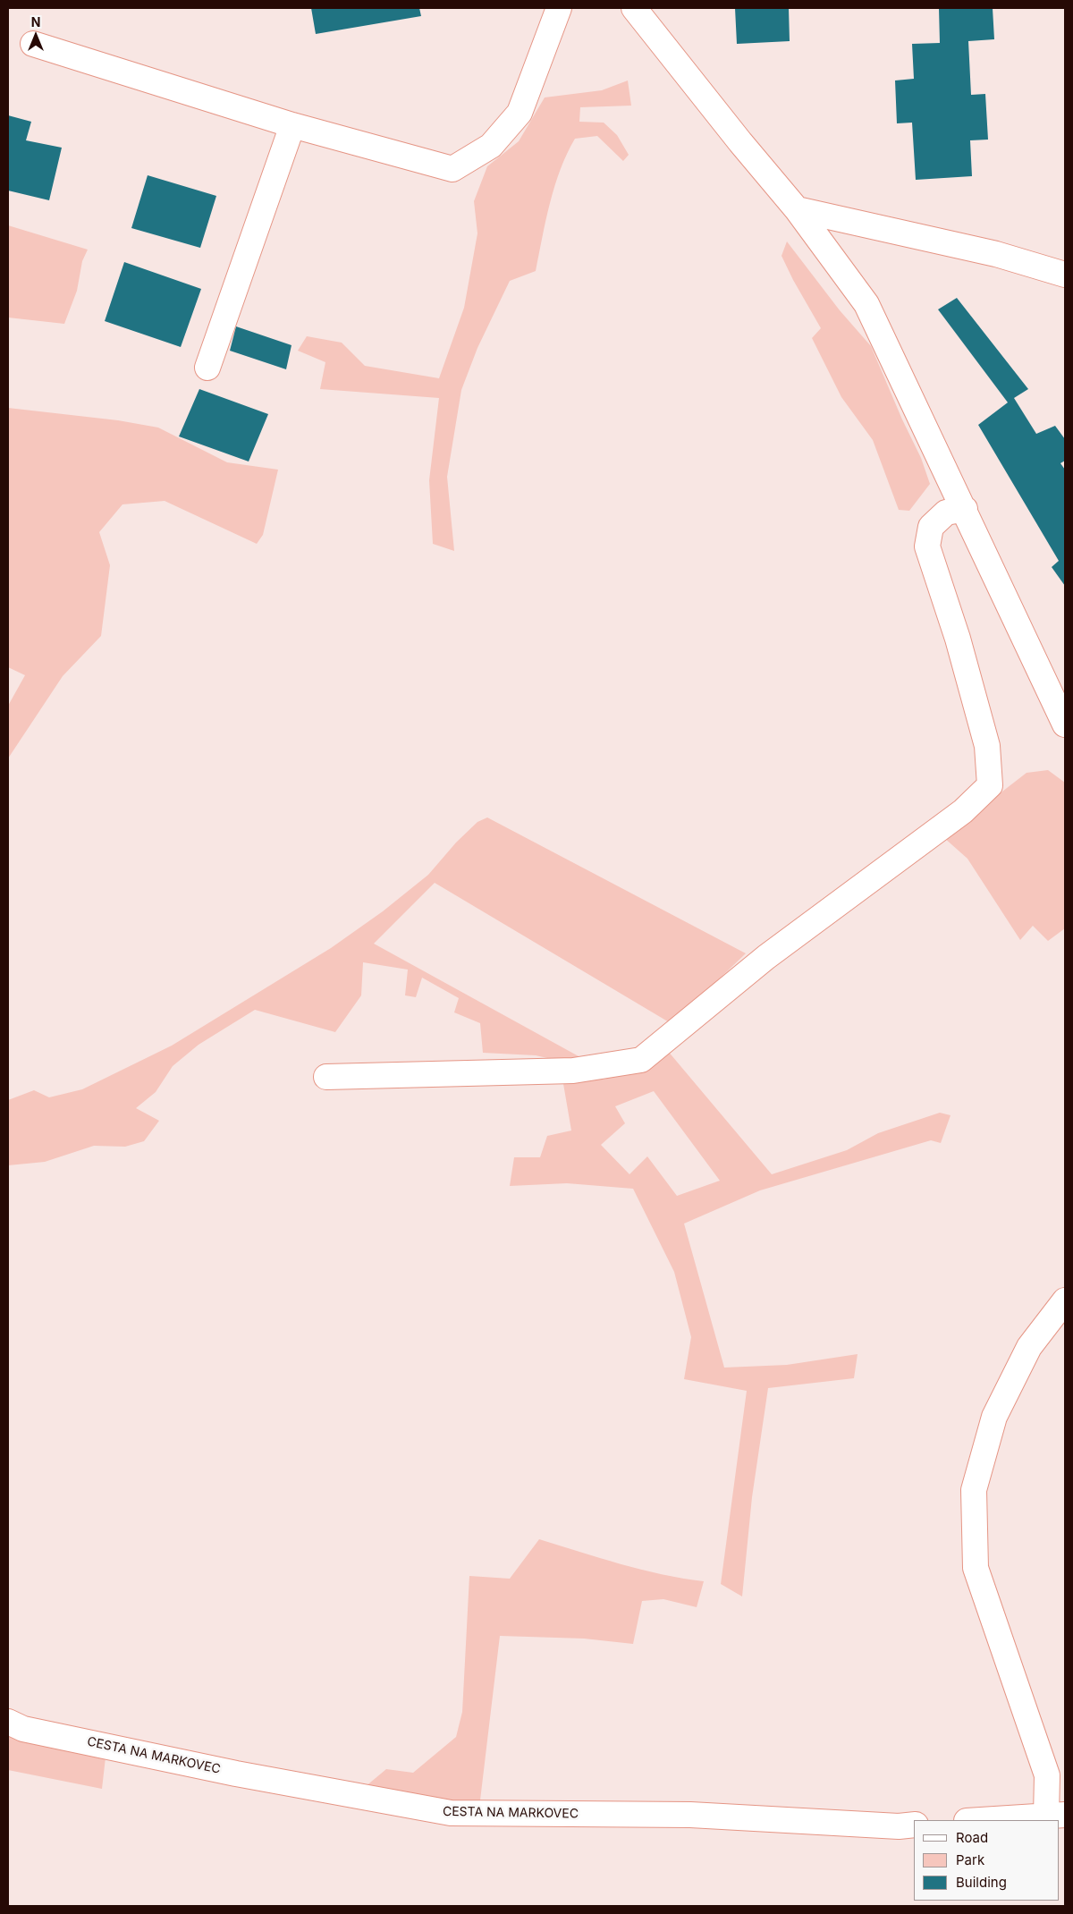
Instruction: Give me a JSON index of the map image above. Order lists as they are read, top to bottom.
{
  "streets": {
    "street": ["CESTA NA MARKOVEC"]
  },
  "legend": ["Road", "Park", "Building"],
  "north": "top"
}
